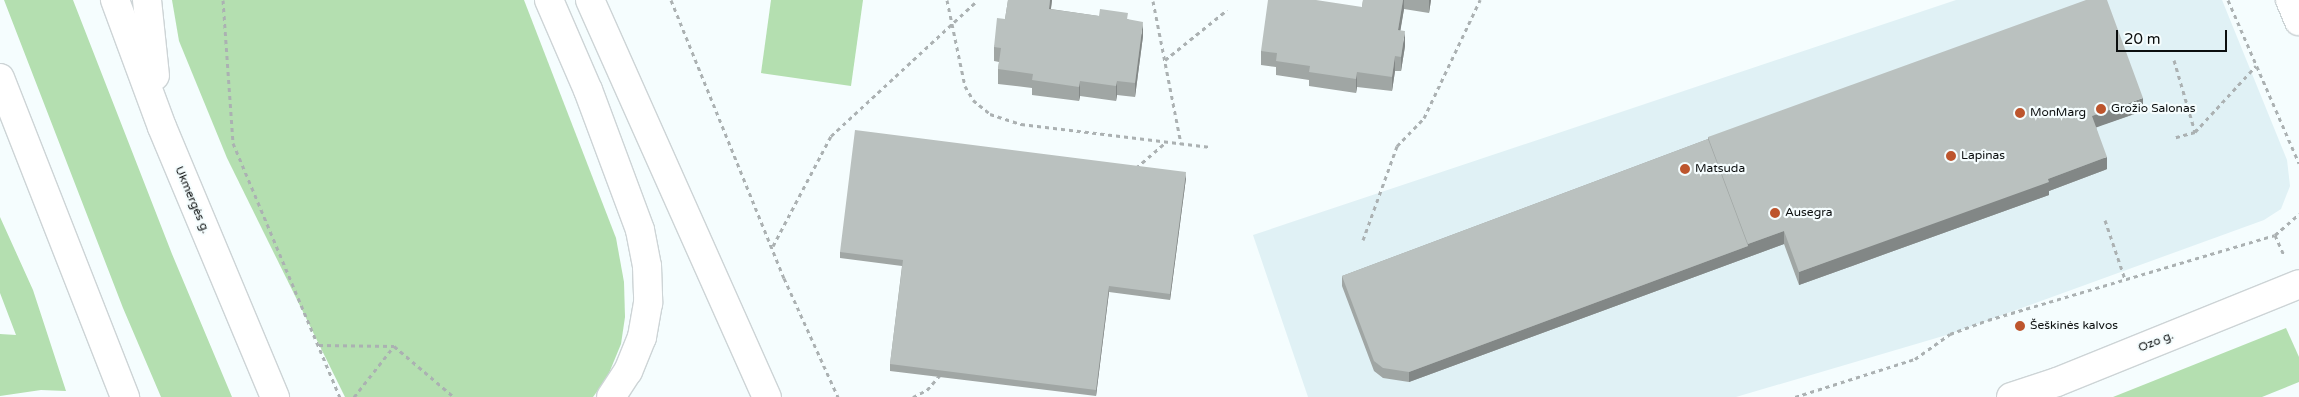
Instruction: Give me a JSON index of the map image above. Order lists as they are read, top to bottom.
{
  "streets": {
    "main road": ["Ukmergės g.", "Ozo g."]
  },
  "places": [
    "Grožio Salonas",
    "MonMarg",
    "Lapinas",
    "Matsuda",
    "Ausegra",
    "Šeškinės kalvos"
  ],
  "scale_bar": "20 m"
}
